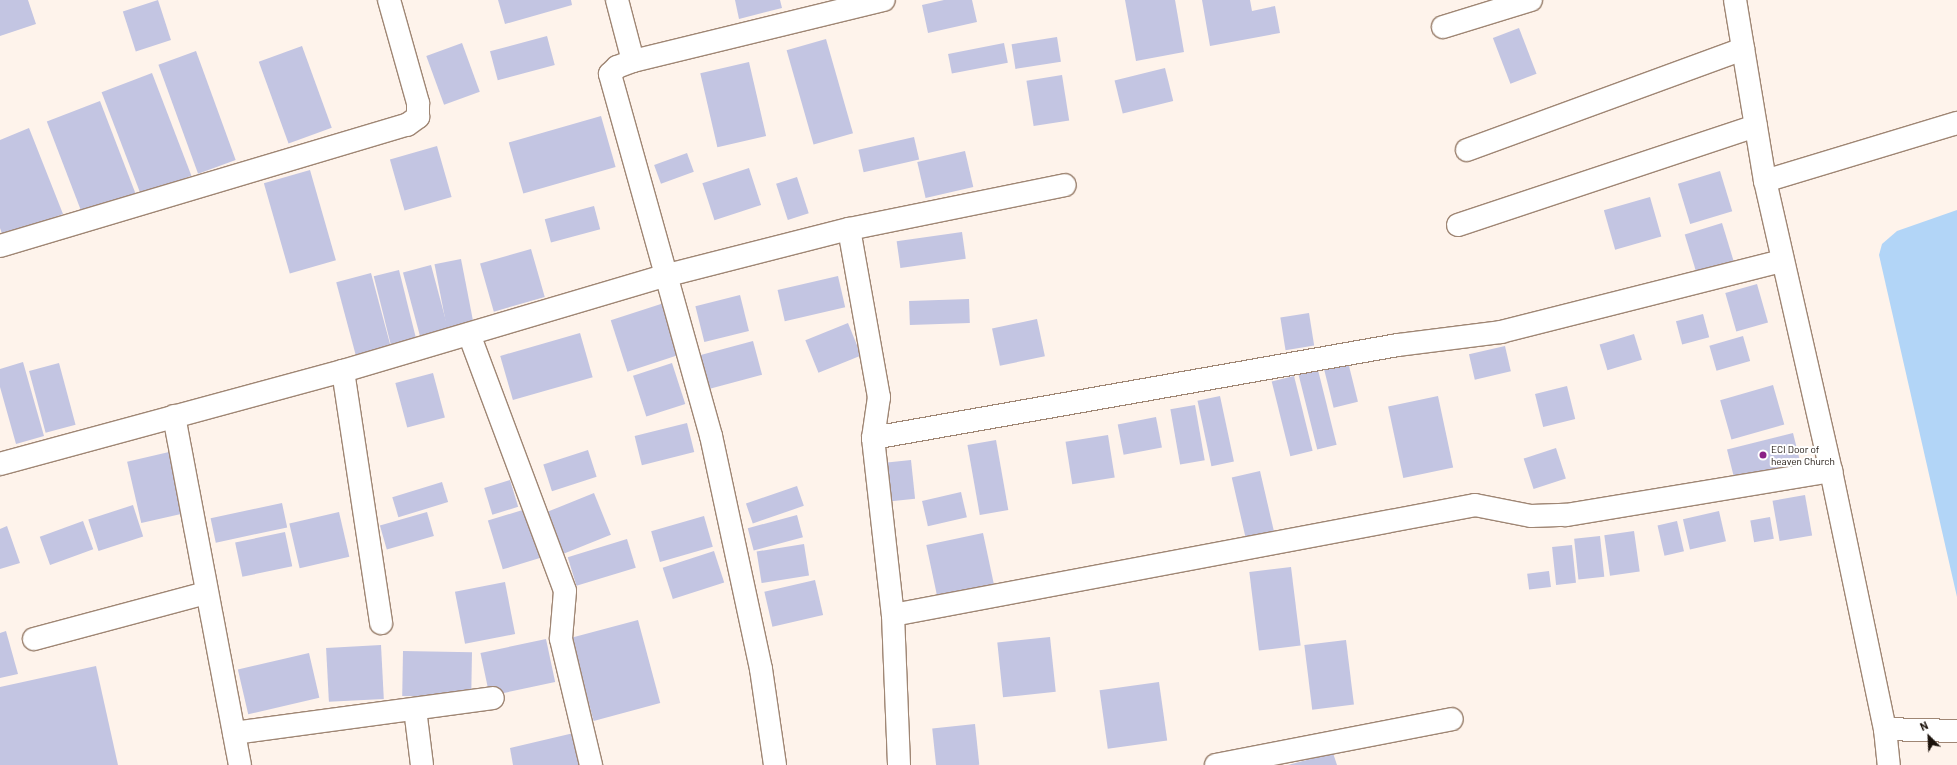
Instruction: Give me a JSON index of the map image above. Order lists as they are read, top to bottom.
{
  "places": ["ECI Door of heaven Church"],
  "north": "top left"
}
